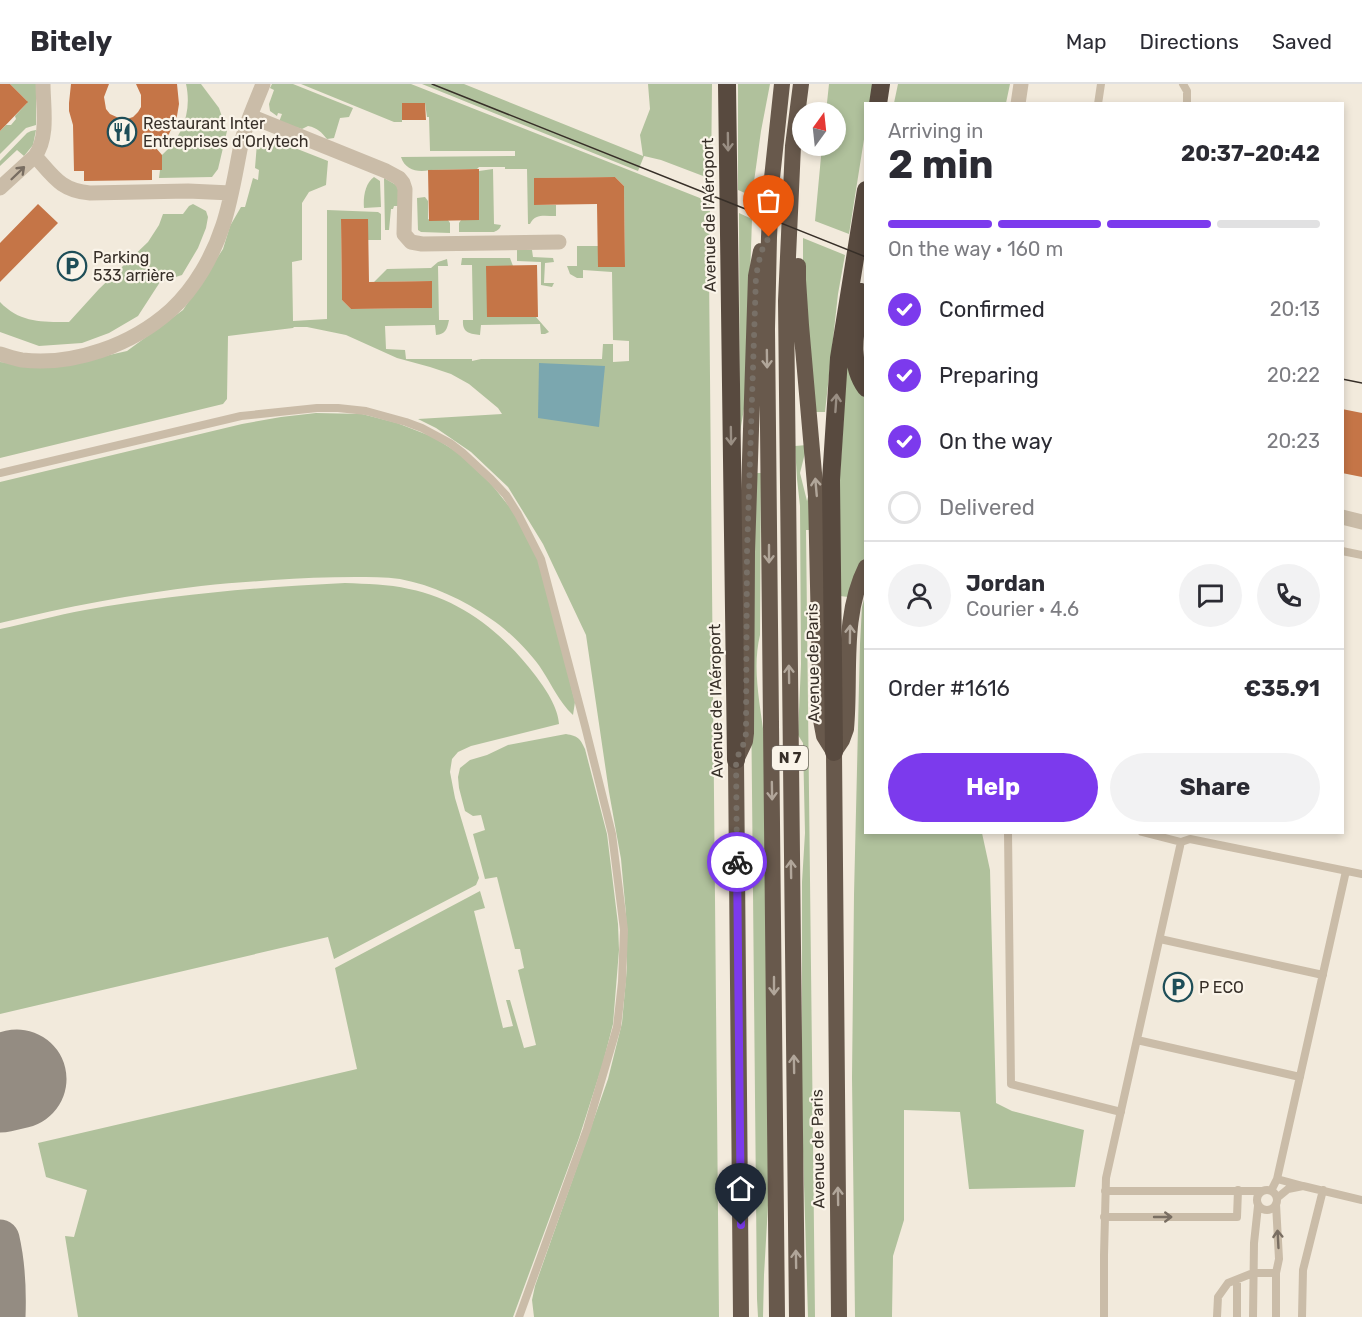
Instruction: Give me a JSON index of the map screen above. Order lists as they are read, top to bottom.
{
  "streets": {
    "highway": ["Avenue de l'Aéroport", "Avenue de Paris", "N 7"]
  },
  "places": {
    "restaurant": ["Restaurant Inter Entreprises d'Orlytech"],
    "parking": ["Parking 533 arrière", "P ECO"]
  },
  "north": "top",
  "page": {
    "header": "Bitely",
    "nav": ["Map", "Directions", "Saved"],
    "heading": ["2 min", "Arriving in", "20:37–20:42"],
    "panel": [
      "Jordan",
      "Courier · 4.6",
      "Order #1616",
      "€35.91"
    ],
    "bar": "On the way · 160 m",
    "list": [
      ["Confirmed", "20:13"],
      ["Preparing", "20:22"],
      ["On the way", "20:23"],
      "Delivered"
    ],
    "buttons": ["Help", "Share"]
  }
}
